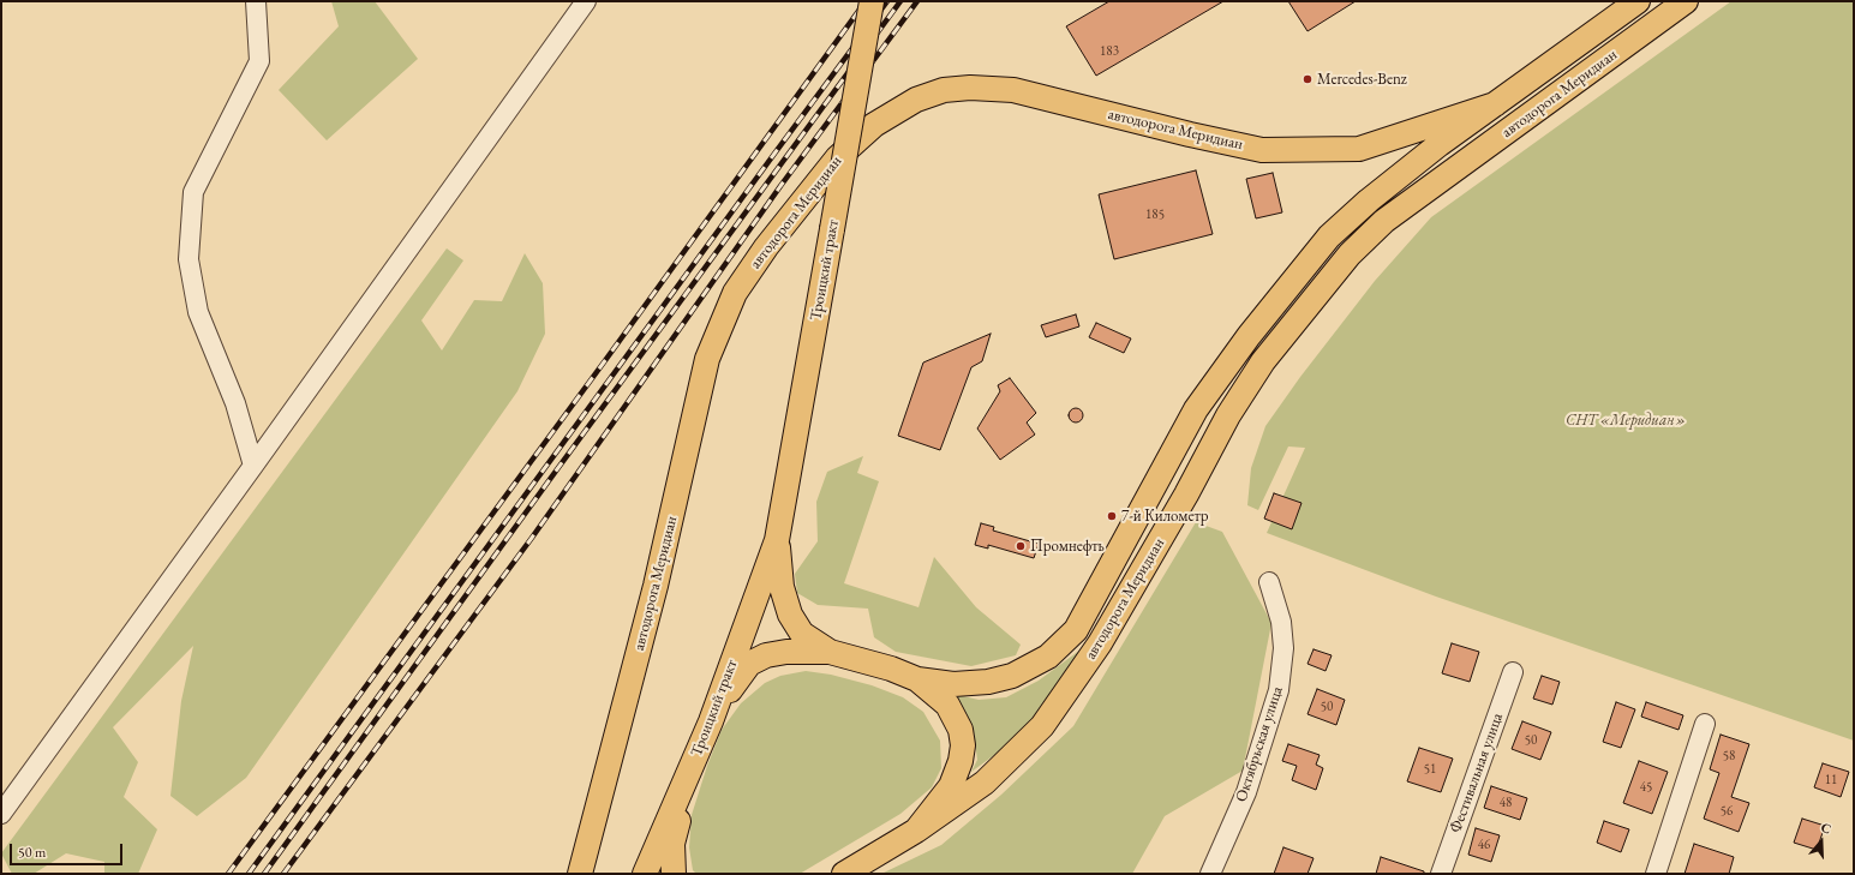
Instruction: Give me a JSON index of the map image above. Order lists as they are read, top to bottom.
{
  "streets": {
    "main road": ["автодорога Меридиан", "Троицкий тракт"],
    "street": ["Октябрьская улица", "Фестивальная улица"]
  },
  "crossings": [
    ["автодорога Меридиан", "Троицкий тракт"]
  ],
  "parks": ["СНТ «Меридиан»"],
  "places": ["Mercedes-Benz", "7-й Километр", "Промнефть"],
  "house_numbers": [
    "183",
    "185",
    "50",
    "50",
    "58",
    "51",
    "11",
    "45",
    "48",
    "56",
    "46"
  ],
  "scale_bar": "50 m",
  "north": "top"
}
